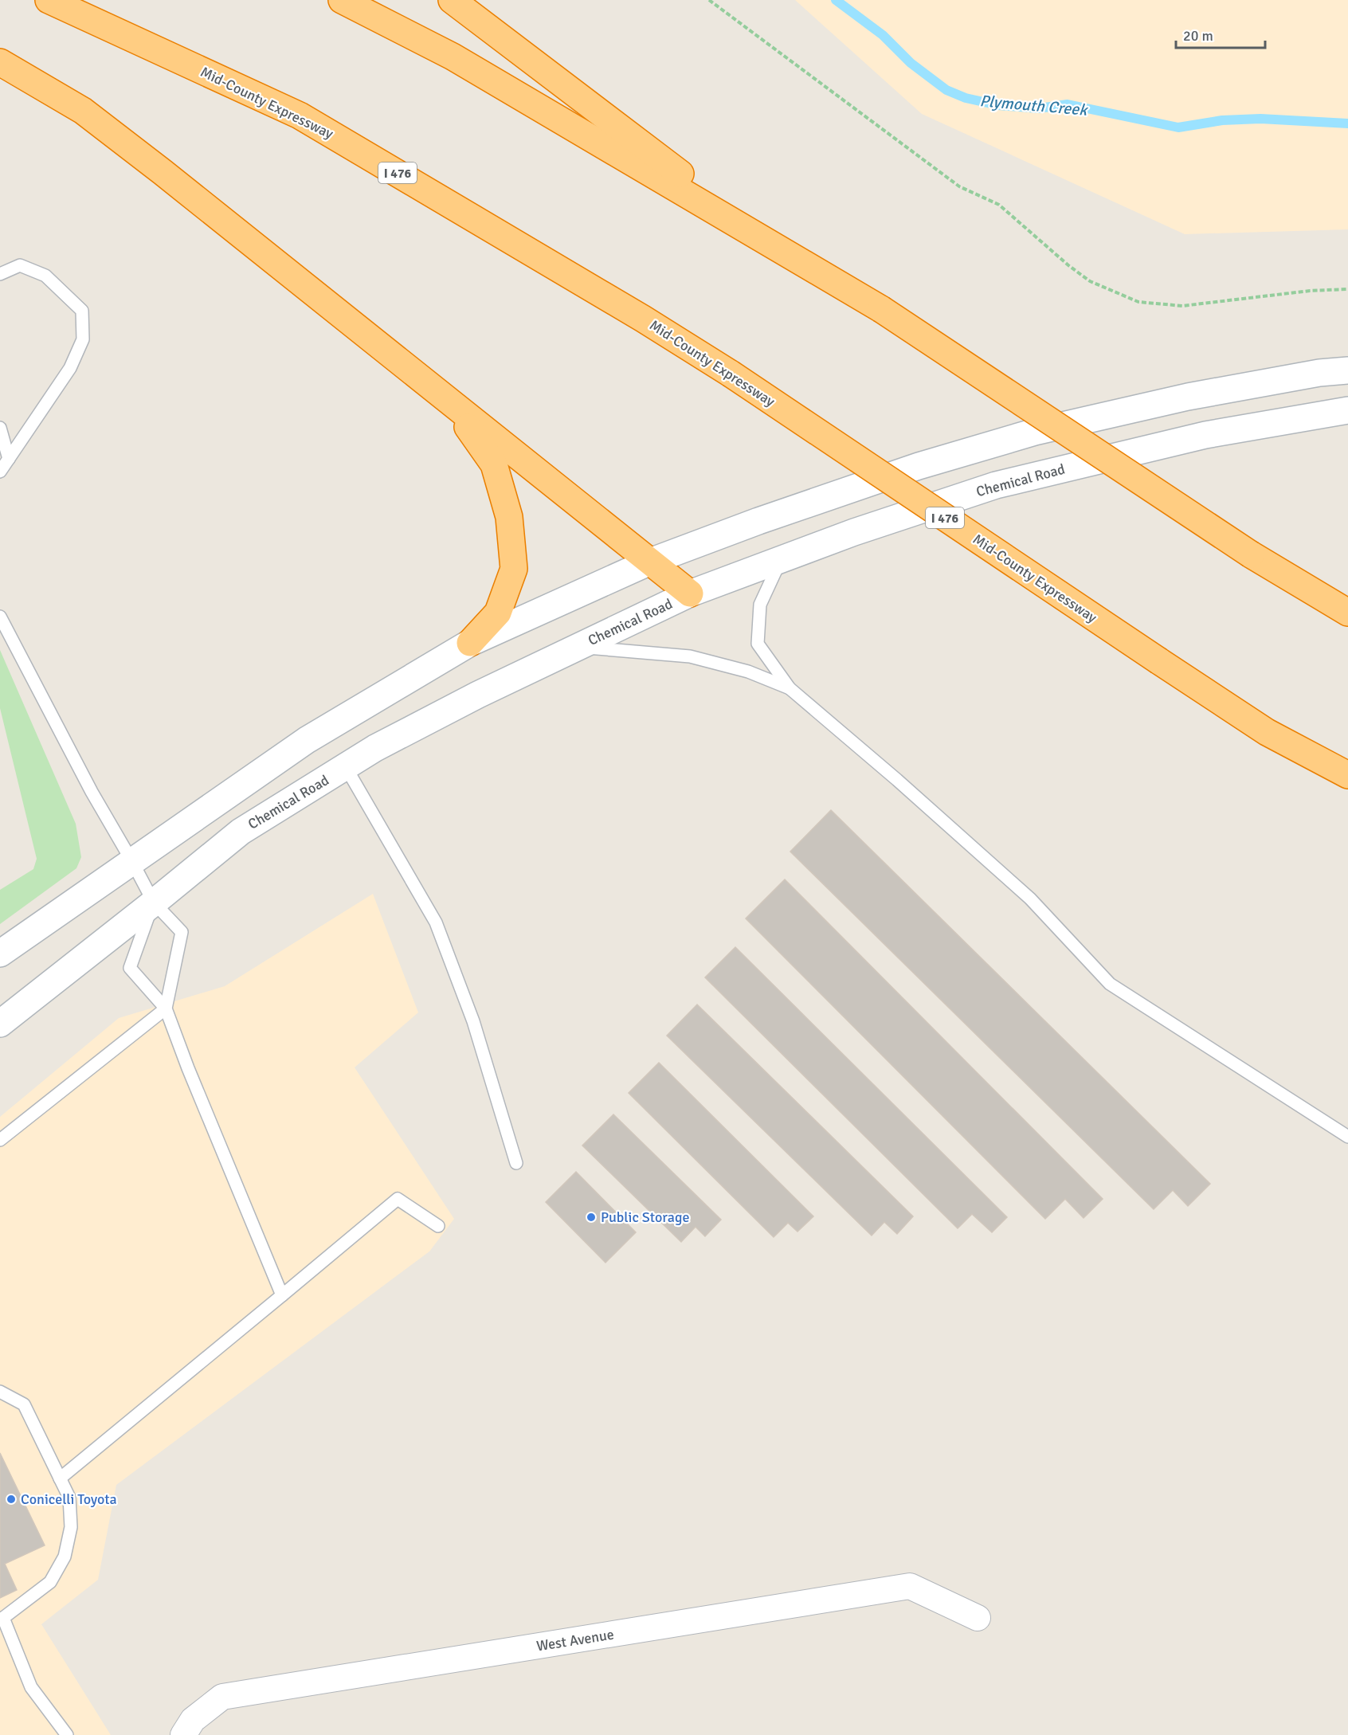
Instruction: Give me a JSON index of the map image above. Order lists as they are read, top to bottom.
{
  "streets": {
    "highway": ["Mid-County Expressway", "I 476"],
    "main road": ["Chemical Road"],
    "street": ["West Avenue"]
  },
  "water": ["Plymouth Creek"],
  "places": ["Public Storage", "Conicelli Toyota"],
  "scale_bar": "20 m"
}
